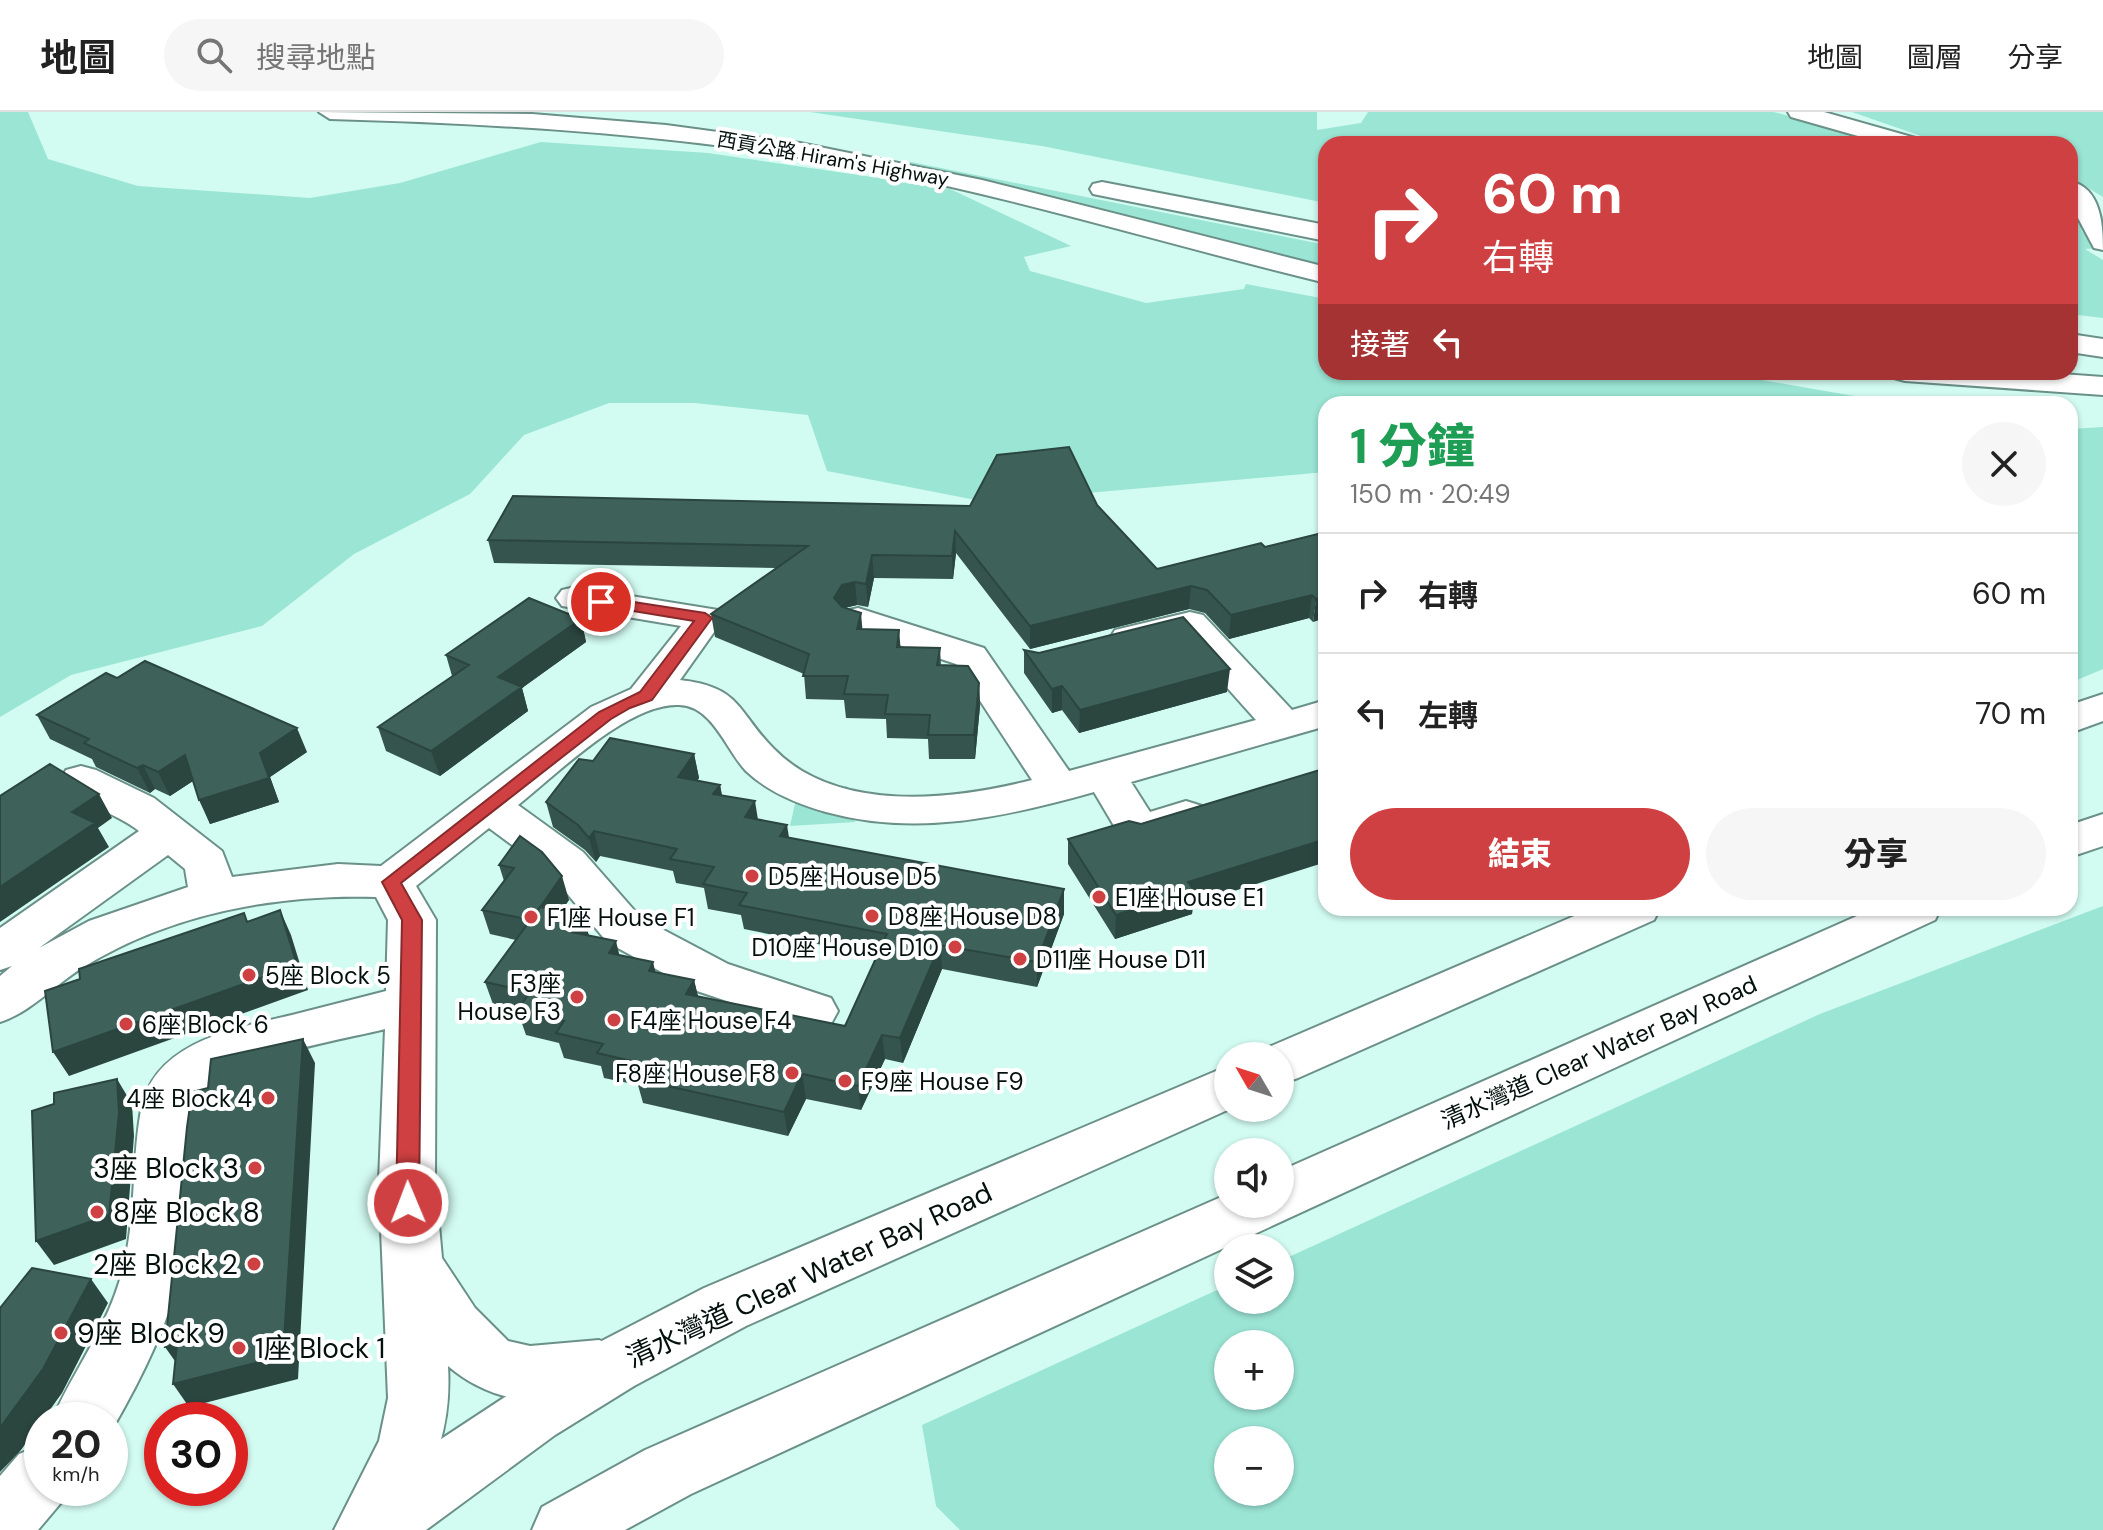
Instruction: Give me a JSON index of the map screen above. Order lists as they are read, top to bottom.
{
  "streets": {
    "main road": ["西貢公路 Hiram's Highway", "清水灣道 Clear Water Bay Road"]
  },
  "places": [
    "D5座 House D5",
    "E1座 House E1",
    "D8座 House D8",
    "F1座 House F1",
    "D10座 House D10",
    "D11座 House D11",
    "5座 Block 5",
    "F3座 House F3",
    "F4座 House F4",
    "6座 Block 6",
    "F8座 House F8",
    "F9座 House F9",
    "4座 Block 4",
    "3座 Block 3",
    "8座 Block 8",
    "2座 Block 2",
    "9座 Block 9",
    "1座 Block 1"
  ],
  "north": "top left",
  "page": {
    "header": "地圖",
    "search": "搜尋地點",
    "nav": ["地圖", "圖層", "分享"],
    "turn": ["60 m", "右轉"],
    "then": "接著",
    "heading": ["1 分鐘", "150 m · 20:49"],
    "list": [
      {
        "name": "右轉",
        "value": "60 m"
      },
      {
        "name": "左轉",
        "value": "70 m"
      }
    ],
    "buttons": ["結束", "分享"],
    "map_buttons": ["+", "−"],
    "speed": "20 km/h",
    "limit": "30"
  }
}
